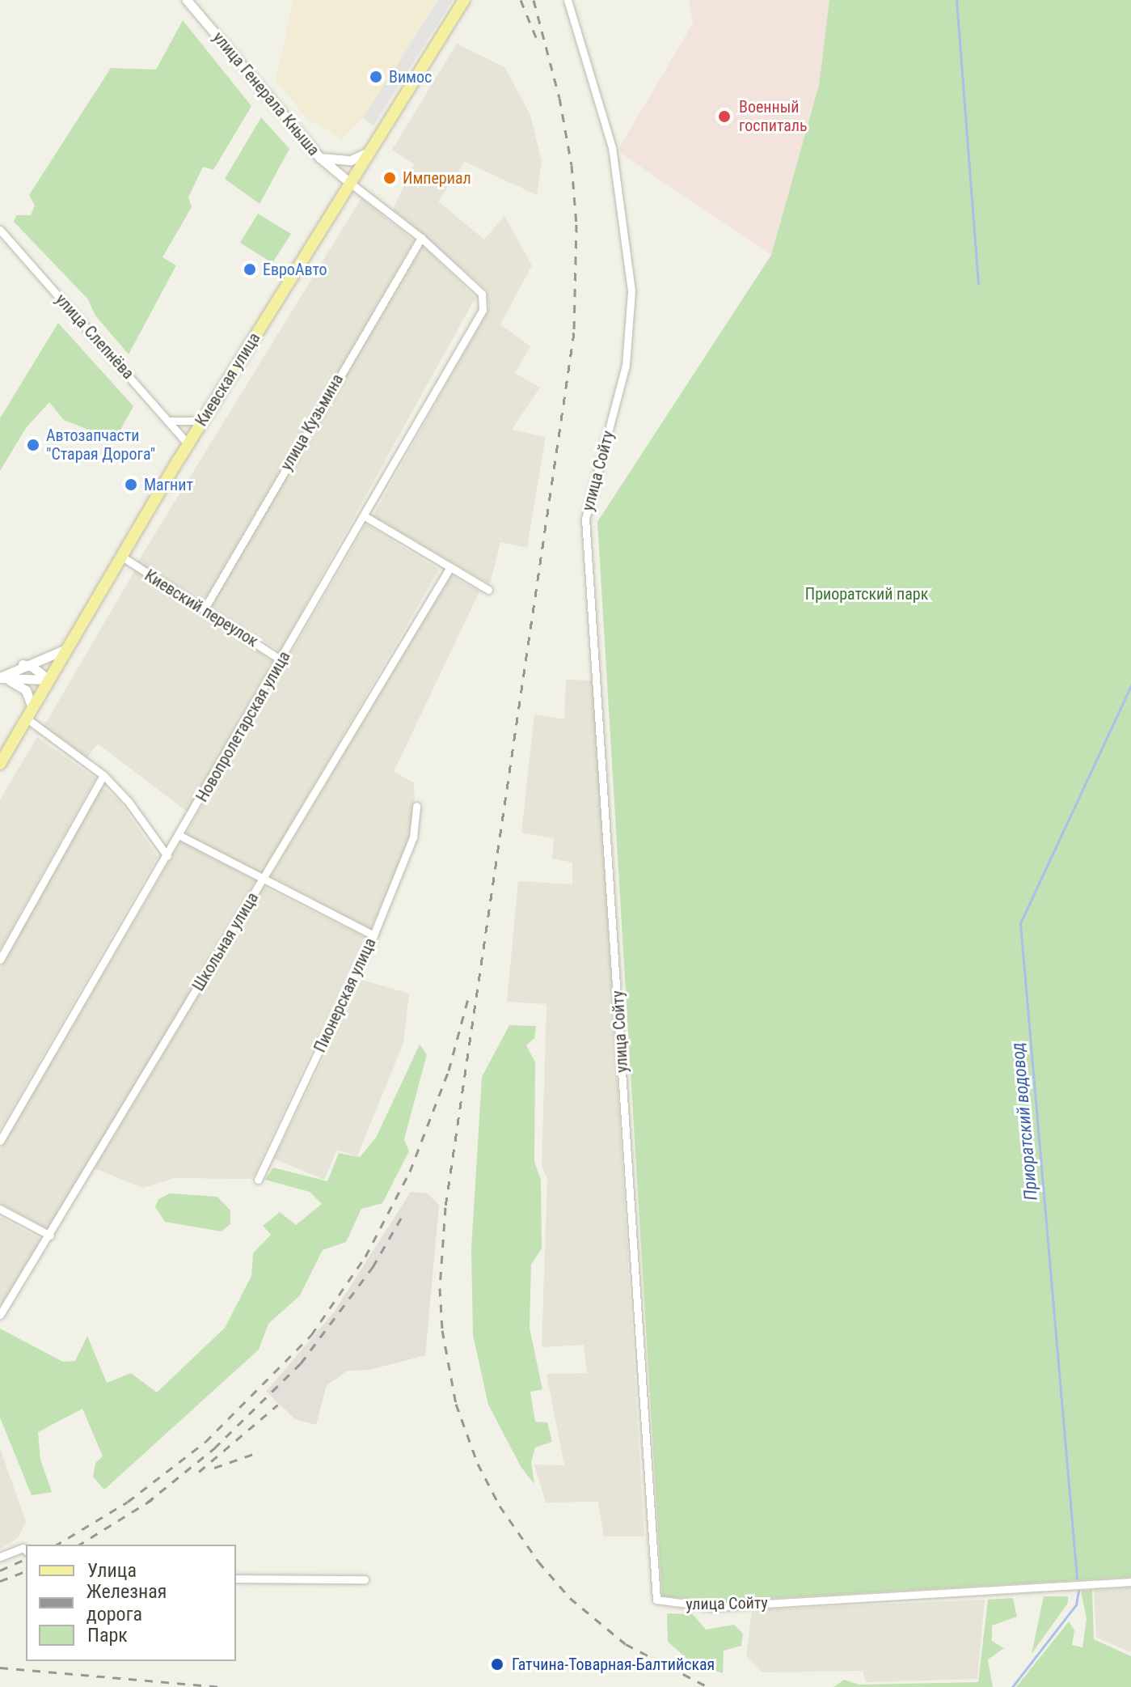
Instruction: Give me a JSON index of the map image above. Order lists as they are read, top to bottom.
{
  "streets": {
    "main road": ["Киевская улица"],
    "street": [
      "улица Генерала Кныша",
      "улица Слепнёва",
      "улица Кузьмина",
      "улица Сойту",
      "Киевский переулок",
      "Новопролетарская улица",
      "Школьная улица",
      "Пионерская улица"
    ]
  },
  "crossings": [
    ["улица Генерала Кныша", "Киевская улица"],
    ["улица Слепнёва", "Киевская улица"],
    ["Киевская улица", "Киевский переулок"],
    ["улица Кузьмина", "Киевский переулок"],
    ["улица Кузьмина", "Новопролетарская улица"],
    ["Киевский переулок", "Новопролетарская улица"]
  ],
  "water": ["Приоратский водовод"],
  "parks": ["Приоратский парк"],
  "places": [
    "Вимос",
    "Военный госпиталь",
    "Империал",
    "ЕвроАвто",
    "Автозапчасти \"Старая Дорога\"",
    "Магнит",
    "Гатчина-Товарная-Балтийская"
  ],
  "legend": ["Улица", "Железная дорога", "Парк"]
}
